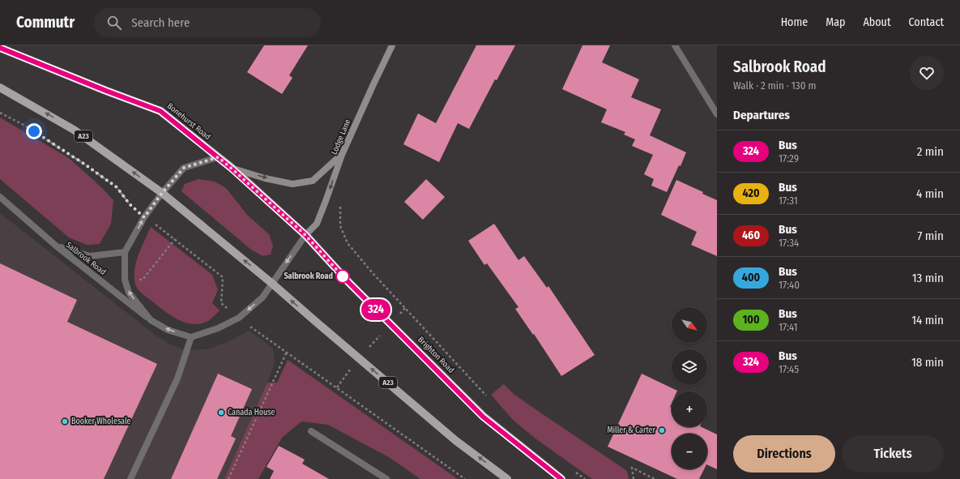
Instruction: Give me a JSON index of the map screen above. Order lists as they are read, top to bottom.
{
  "streets": {
    "main road": ["Bonehurst Road", "A23", "Brighton Road"],
    "street": ["Lodge Lane", "Salbrook Road"]
  },
  "crossings": [
    ["Bonehurst Road", "Lodge Lane"],
    ["Bonehurst Road", "Salbrook Road"],
    ["Bonehurst Road", "Brighton Road"],
    ["A23", "Salbrook Road"],
    ["Lodge Lane", "Brighton Road"]
  ],
  "one_way": ["Lodge Lane"],
  "places": [
    "Salbrook Road",
    "Canada House",
    "Booker Wholesale",
    "Miller & Carter"
  ],
  "lines": ["bus line 324"],
  "north": "bottom right",
  "page": {
    "header": "Commutr",
    "search": "Search here",
    "nav": [
      "Home",
      "Map",
      "About",
      "Contact"
    ],
    "on_map": "324",
    "heading": [
      ["Salbrook Road", "Walk · 2 min · 130 m"],
      "Departures"
    ],
    "list": [
      {
        "mark": "324",
        "name": "Bus",
        "note": "17:29",
        "value": "2 min"
      },
      {
        "mark": "420",
        "name": "Bus",
        "note": "17:31",
        "value": "4 min"
      },
      {
        "mark": "460",
        "name": "Bus",
        "note": "17:34",
        "value": "7 min"
      },
      {
        "mark": "400",
        "name": "Bus",
        "note": "17:40",
        "value": "13 min"
      },
      {
        "mark": "100",
        "name": "Bus",
        "note": "17:41",
        "value": "14 min"
      },
      {
        "mark": "324",
        "name": "Bus",
        "note": "17:45",
        "value": "18 min"
      }
    ],
    "map_buttons": ["+", "−"],
    "buttons": ["Directions", "Tickets"]
  }
}
